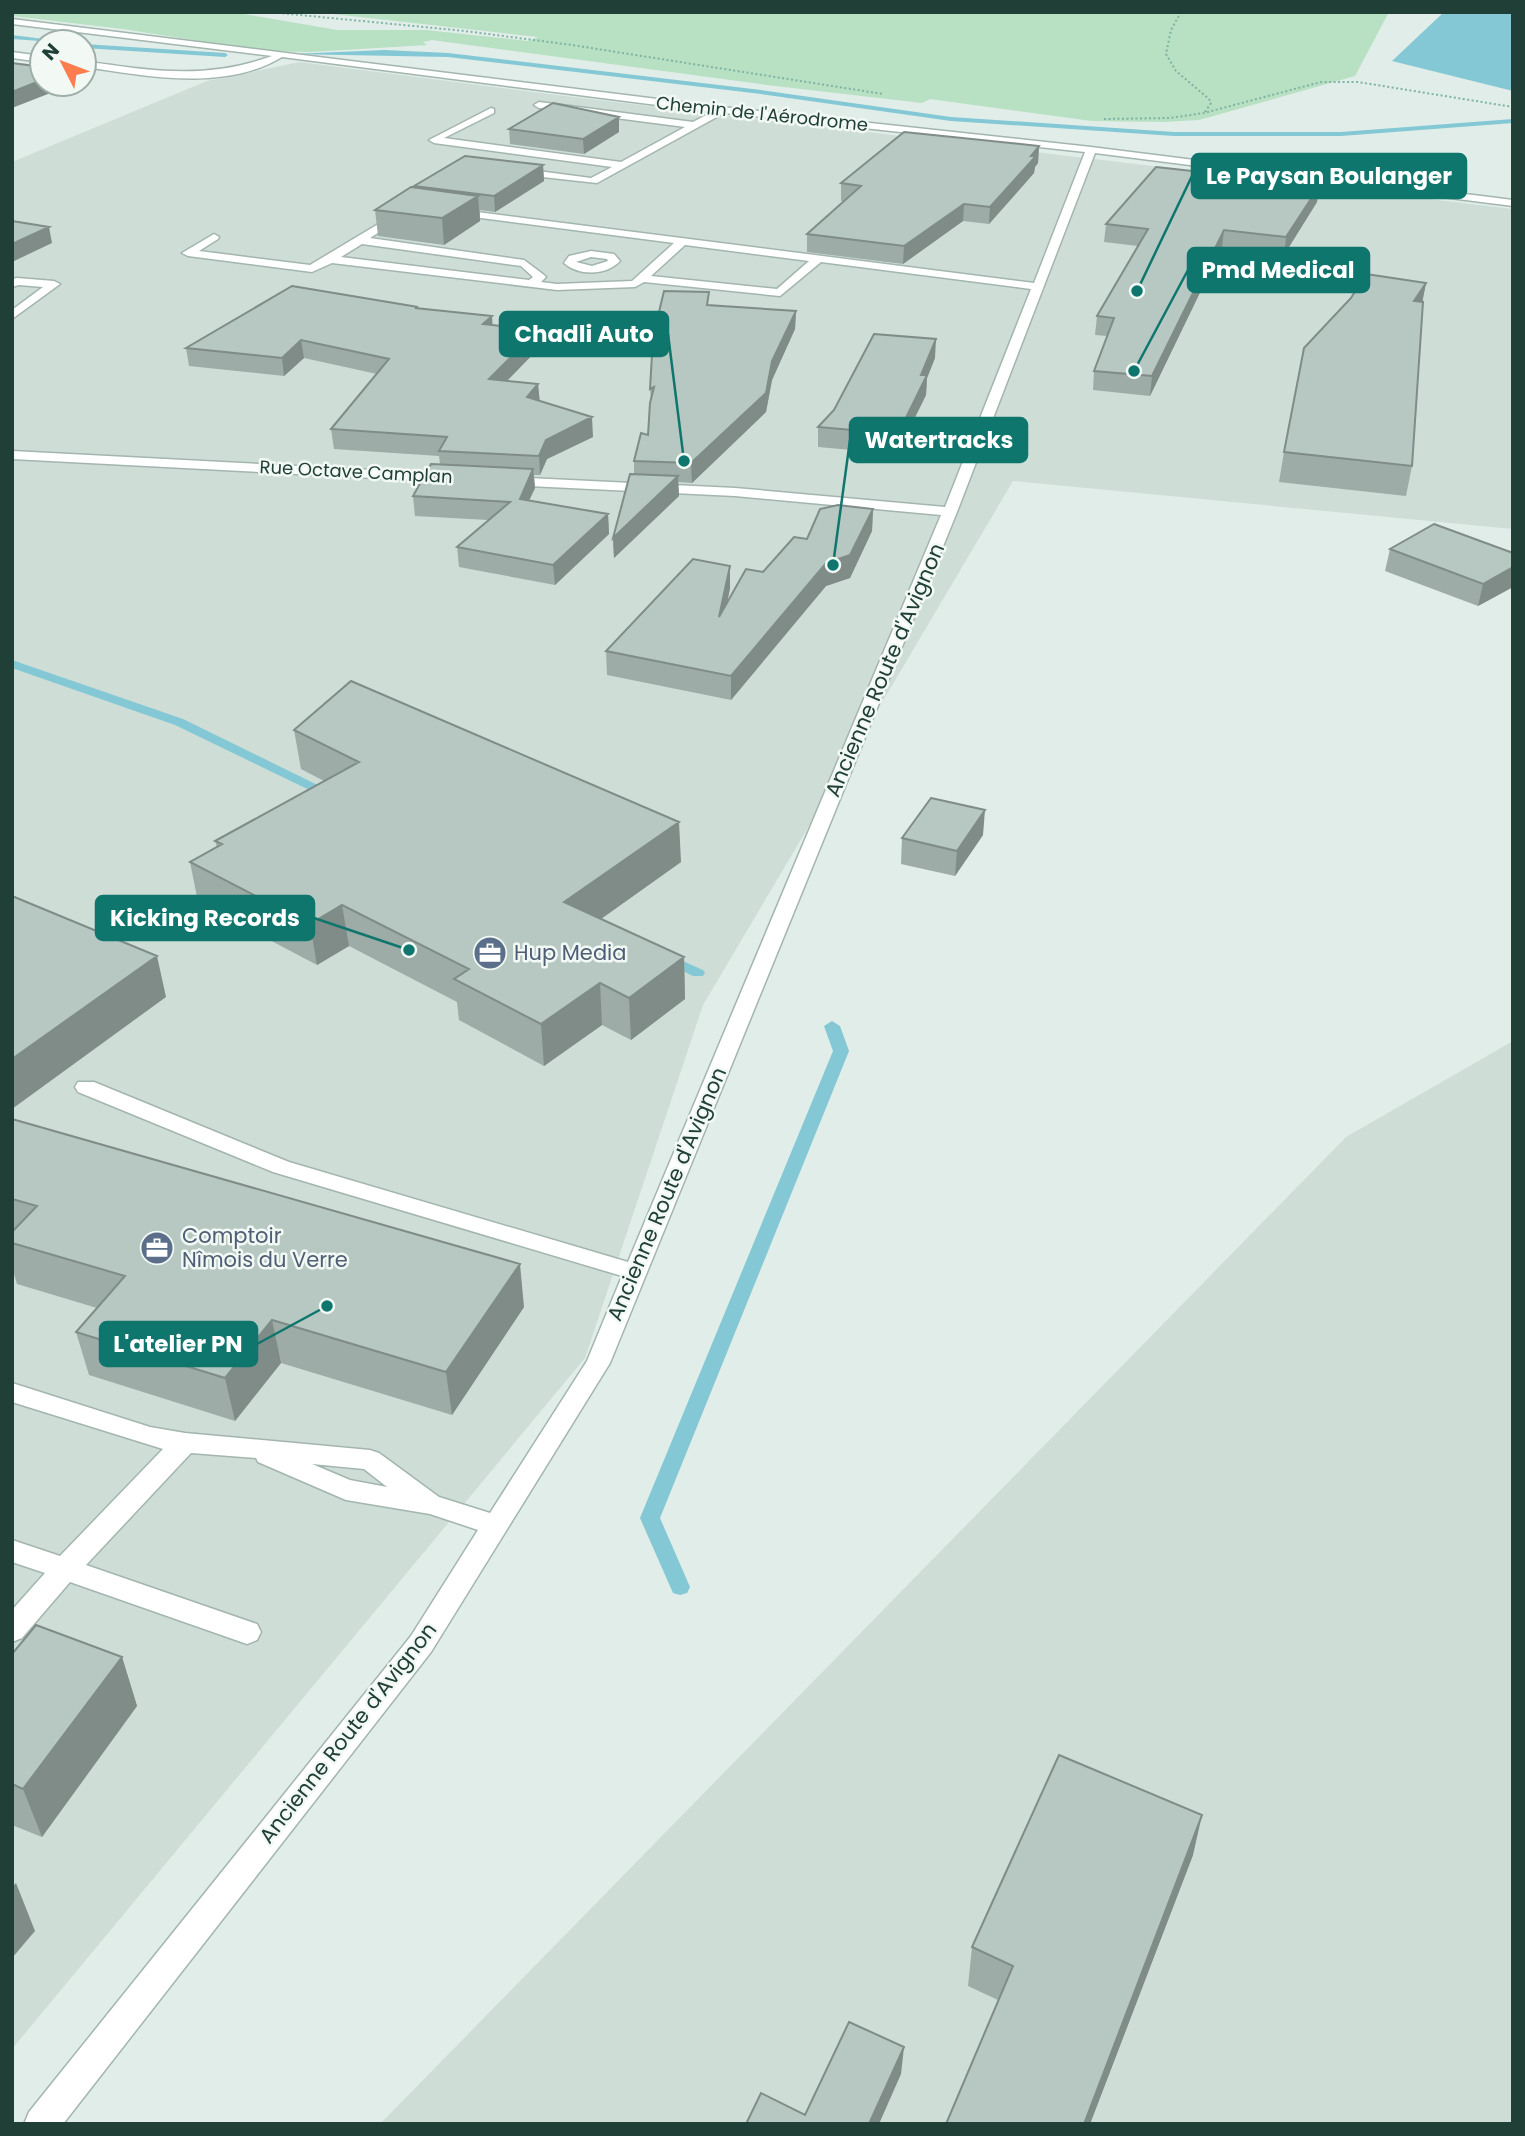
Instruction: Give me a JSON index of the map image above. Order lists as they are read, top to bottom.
{
  "streets": {
    "street": ["Chemin de l'Aérodrome", "Rue Octave Camplan", "Ancienne Route d'Avignon"]
  },
  "crossings": [
    ["Chemin de l'Aérodrome", "Ancienne Route d'Avignon"]
  ],
  "places": {
    "other": [
      "Le Paysan Boulanger",
      "Pmd Medical",
      "Chadli Auto",
      "Watertracks",
      "Kicking Records",
      "L'atelier PN"
    ],
    "office": ["Hup Media", "Comptoir Nîmois du Verre"]
  },
  "north": "top left"
}
